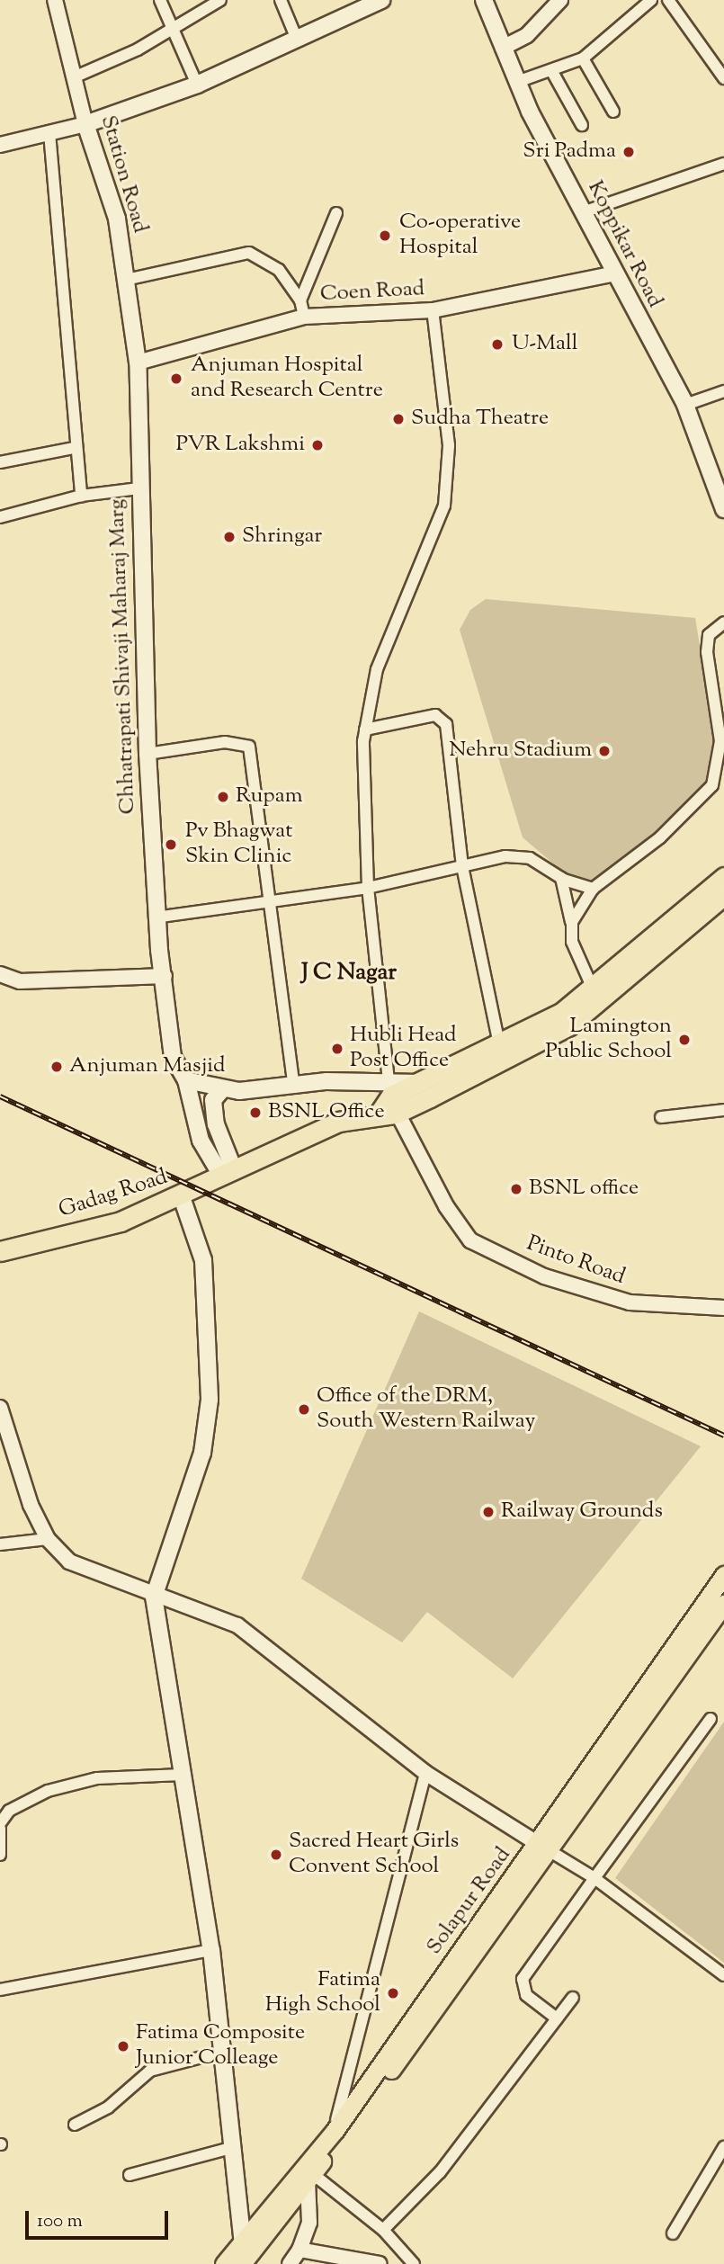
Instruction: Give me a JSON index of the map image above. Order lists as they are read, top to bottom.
{
  "streets": {
    "highway": ["Gadag Road"],
    "main road": [
      "Station Road",
      "Koppikar Road",
      "Chhatrapati Shivaji Maharaj Marg",
      "Solapur Road"
    ],
    "street": ["Coen Road", "Pinto Road"]
  },
  "crossings": [
    ["Station Road", "Coen Road"],
    ["Station Road", "Chhatrapati Shivaji Maharaj Marg"],
    ["Koppikar Road", "Coen Road"],
    ["Coen Road", "Chhatrapati Shivaji Maharaj Marg"],
    ["Gadag Road", "Pinto Road"]
  ],
  "districts": ["J C Nagar"],
  "places": [
    "Sri Padma",
    "Co-operative Hospital",
    "U-Mall",
    "Anjuman Hospital and Research Centre",
    "Sudha Theatre",
    "PVR Lakshmi",
    "Shringar",
    "Nehru Stadium",
    "Rupam",
    "Pv Bhagwat Skin Clinic",
    "Lamington Public School",
    "Hubli Head Post Office",
    "Anjuman Masjid",
    "BSNL Office",
    "BSNL office",
    "Office of the DRM, South Western Railway",
    "Railway Grounds",
    "Sacred Heart Girls Convent School",
    "Fatima High School",
    "Fatima Composite Junior Colleage"
  ],
  "scale_bar": "100 m"
}
